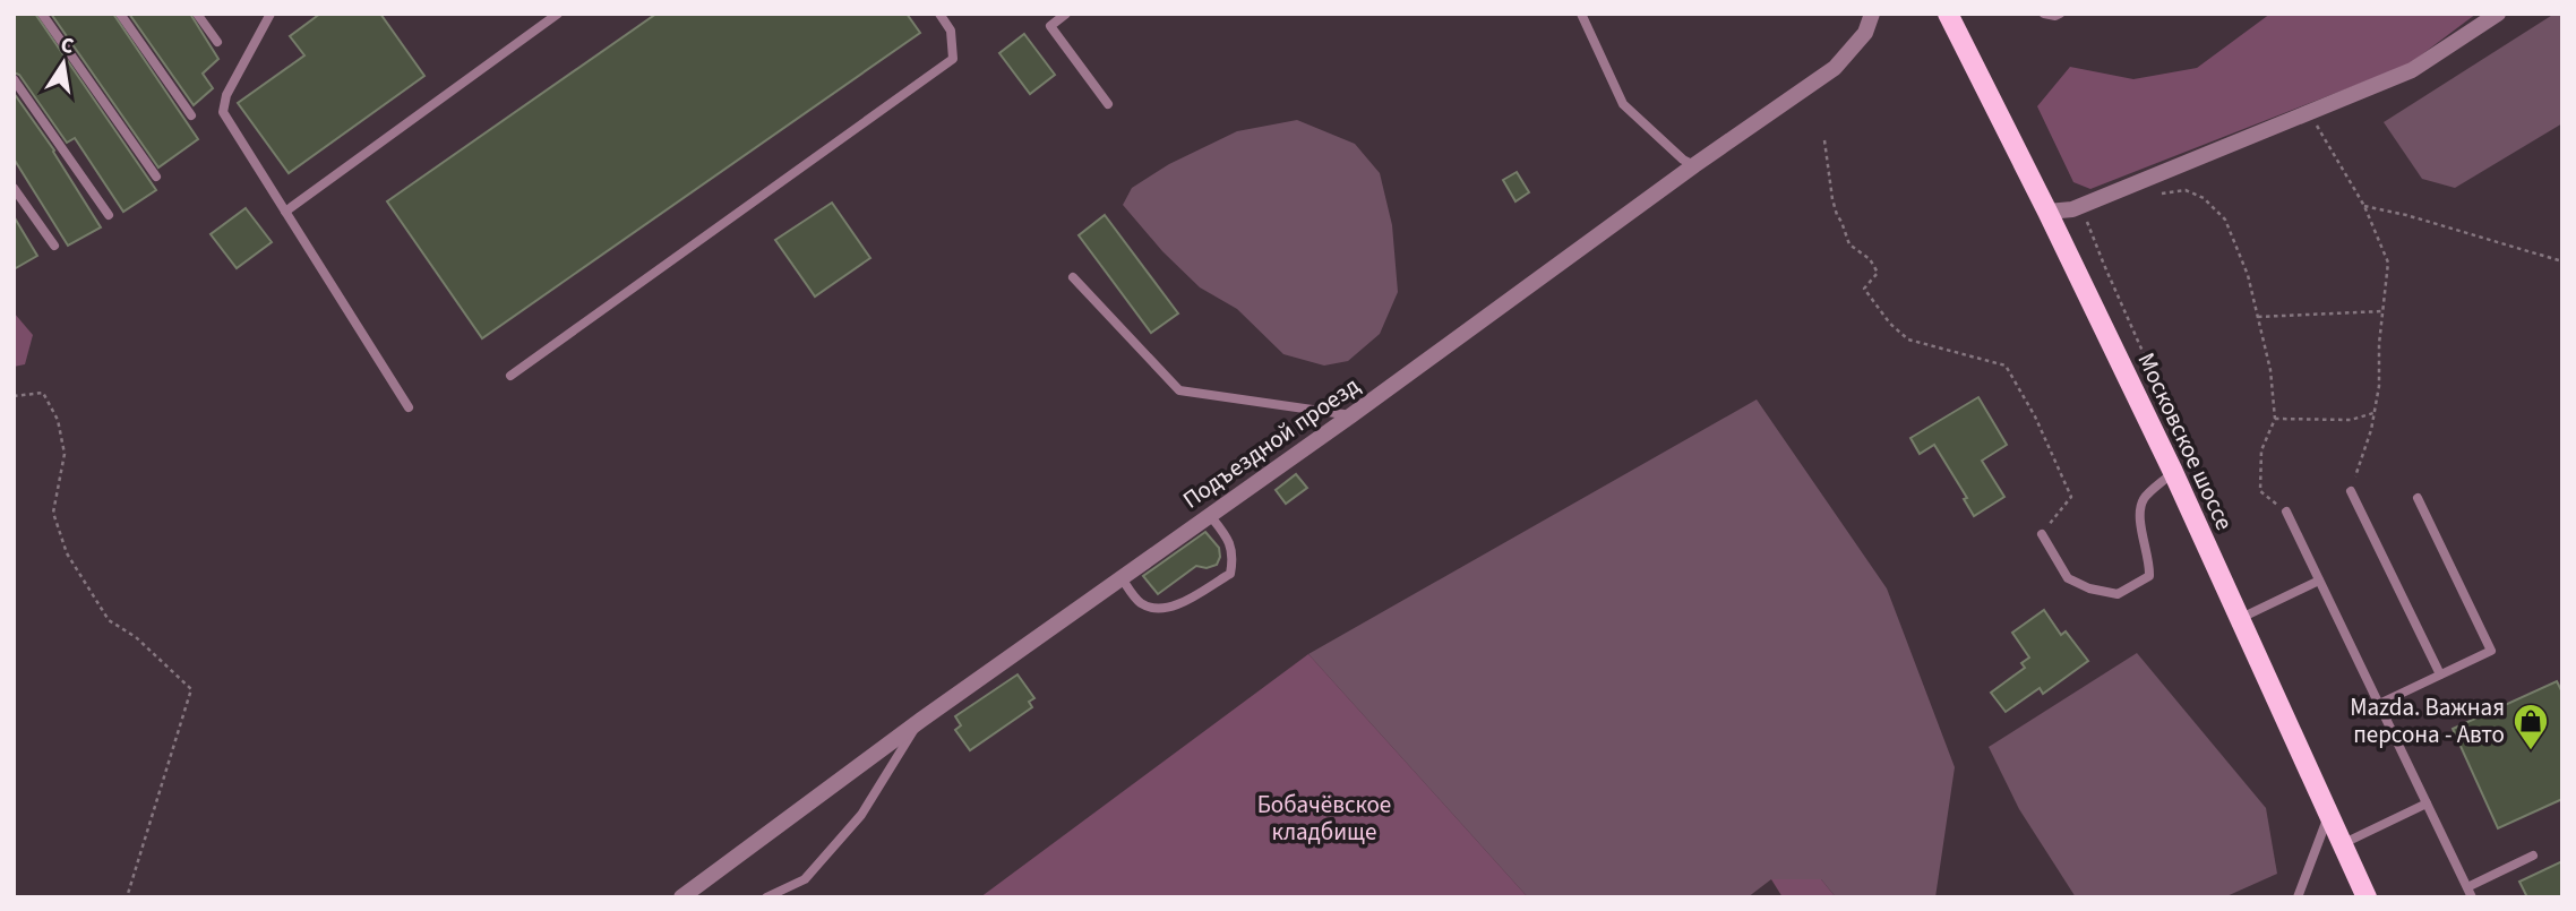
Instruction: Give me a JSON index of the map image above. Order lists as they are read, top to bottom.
{
  "streets": {
    "main road": ["Московское шоссе"],
    "street": ["Подъездной проезд"]
  },
  "parks": ["Бобачёвское кладбище"],
  "places": {
    "shop": ["Mazda. Важная персона - Авто"]
  },
  "north": "top"
}
